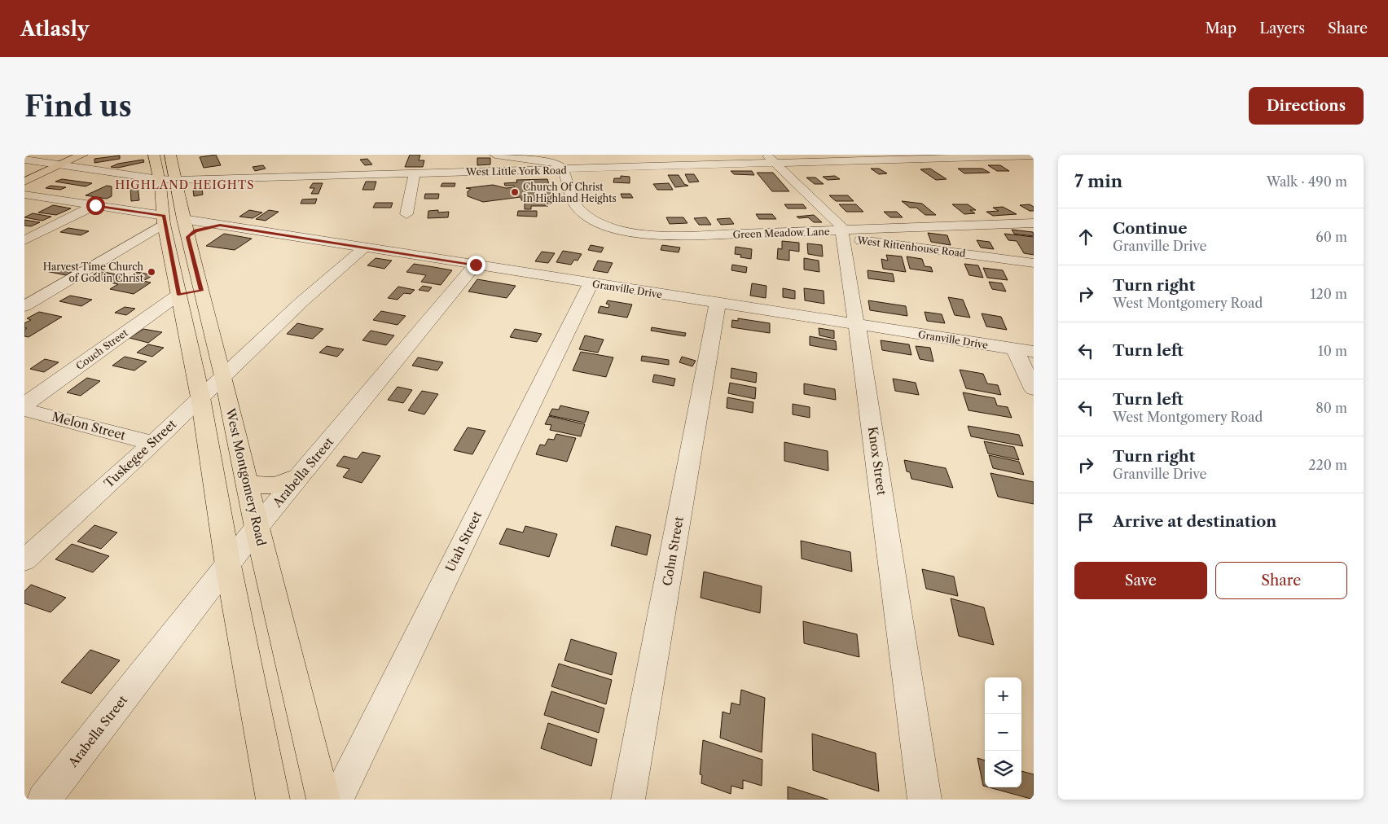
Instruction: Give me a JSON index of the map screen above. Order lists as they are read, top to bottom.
{
  "streets": {
    "main road": ["West Montgomery Road"],
    "street": [
      "West Little York Road",
      "Green Meadow Lane",
      "West Rittenhouse Road",
      "Granville Drive",
      "Couch Street",
      "Melon Street",
      "Tuskegee Street",
      "Knox Street",
      "Arabella Street",
      "Utah Street",
      "Cohn Street"
    ]
  },
  "crossings": [
    ["West Little York Road", "Green Meadow Lane"],
    ["West Little York Road", "Knox Street"],
    ["West Little York Road", "West Montgomery Road"],
    ["Green Meadow Lane", "West Rittenhouse Road"],
    ["Green Meadow Lane", "Knox Street"],
    ["West Rittenhouse Road", "Knox Street"],
    ["Granville Drive", "Tuskegee Street"],
    ["Granville Drive", "Knox Street"],
    ["Granville Drive", "Arabella Street"],
    ["Granville Drive", "West Montgomery Road"],
    ["Granville Drive", "Utah Street"],
    ["Granville Drive", "Cohn Street"],
    ["Couch Street", "West Montgomery Road"],
    ["Melon Street", "Tuskegee Street"],
    ["Tuskegee Street", "West Montgomery Road"],
    ["Arabella Street", "West Montgomery Road"]
  ],
  "districts": ["HIGHLAND HEIGHTS"],
  "places": ["Church Of Christ In Highland Heights", "Harvest Time Church of God in Christ"],
  "page": {
    "header": "Atlasly",
    "nav": ["Map", "Layers", "Share"],
    "buttons": [
      "Directions",
      ["Save", "Share"]
    ],
    "title": "Find us",
    "heading": ["7 min", "Walk · 490 m"],
    "list": [
      ["Continue", "Granville Drive", "60 m"],
      ["Turn right", "West Montgomery Road", "120 m"],
      ["Turn left", "10 m"],
      ["Turn left", "West Montgomery Road", "80 m"],
      ["Turn right", "Granville Drive", "220 m"],
      "Arrive at destination"
    ],
    "map_buttons": ["+", "−"]
  }
}
